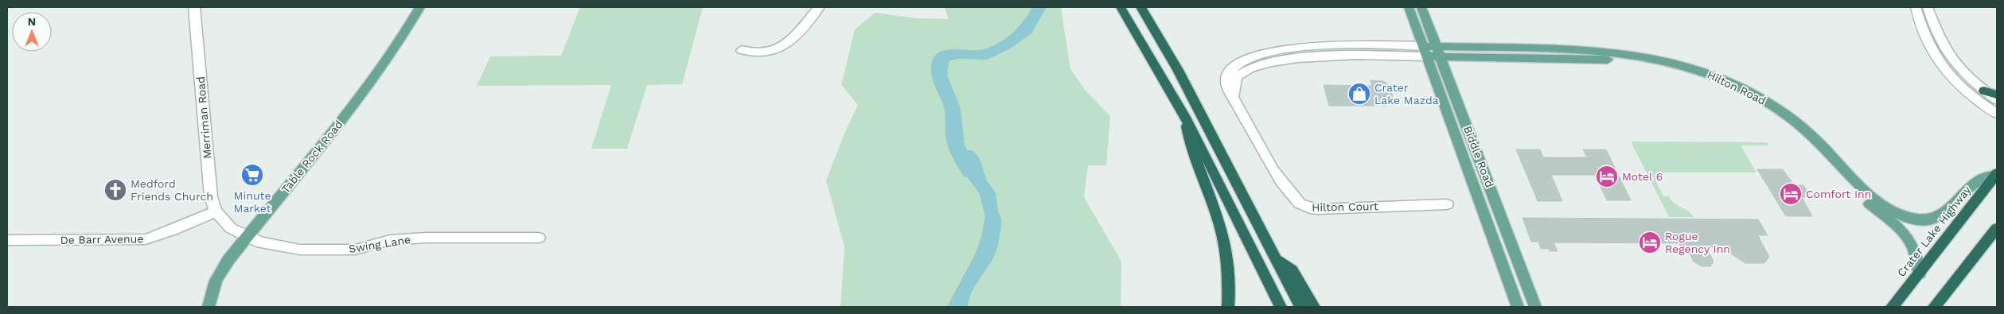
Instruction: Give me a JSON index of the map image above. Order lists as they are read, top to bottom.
{
  "streets": {
    "highway": ["Crater Lake Highway"],
    "main road": ["Hilton Road", "Table Rock Road", "Biddle Road"],
    "street": [
      "Merriman Road",
      "Hilton Court",
      "De Barr Avenue",
      "Swing Lane"
    ]
  },
  "crossings": [
    ["Hilton Road", "Biddle Road"],
    ["Hilton Road", "Hilton Court"],
    ["Hilton Road", "Crater Lake Highway"],
    ["Merriman Road", "Table Rock Road"],
    ["Merriman Road", "De Barr Avenue"],
    ["Merriman Road", "Swing Lane"],
    ["Table Rock Road", "Swing Lane"],
    ["Biddle Road", "Hilton Court"]
  ],
  "places": {
    "shop": ["Crater Lake Mazda"],
    "supermarket": ["Minute Market"],
    "hotel": ["Motel 6", "Comfort Inn", "Rogue Regency Inn"],
    "church": ["Medford Friends Church"]
  },
  "north": "top"
}
